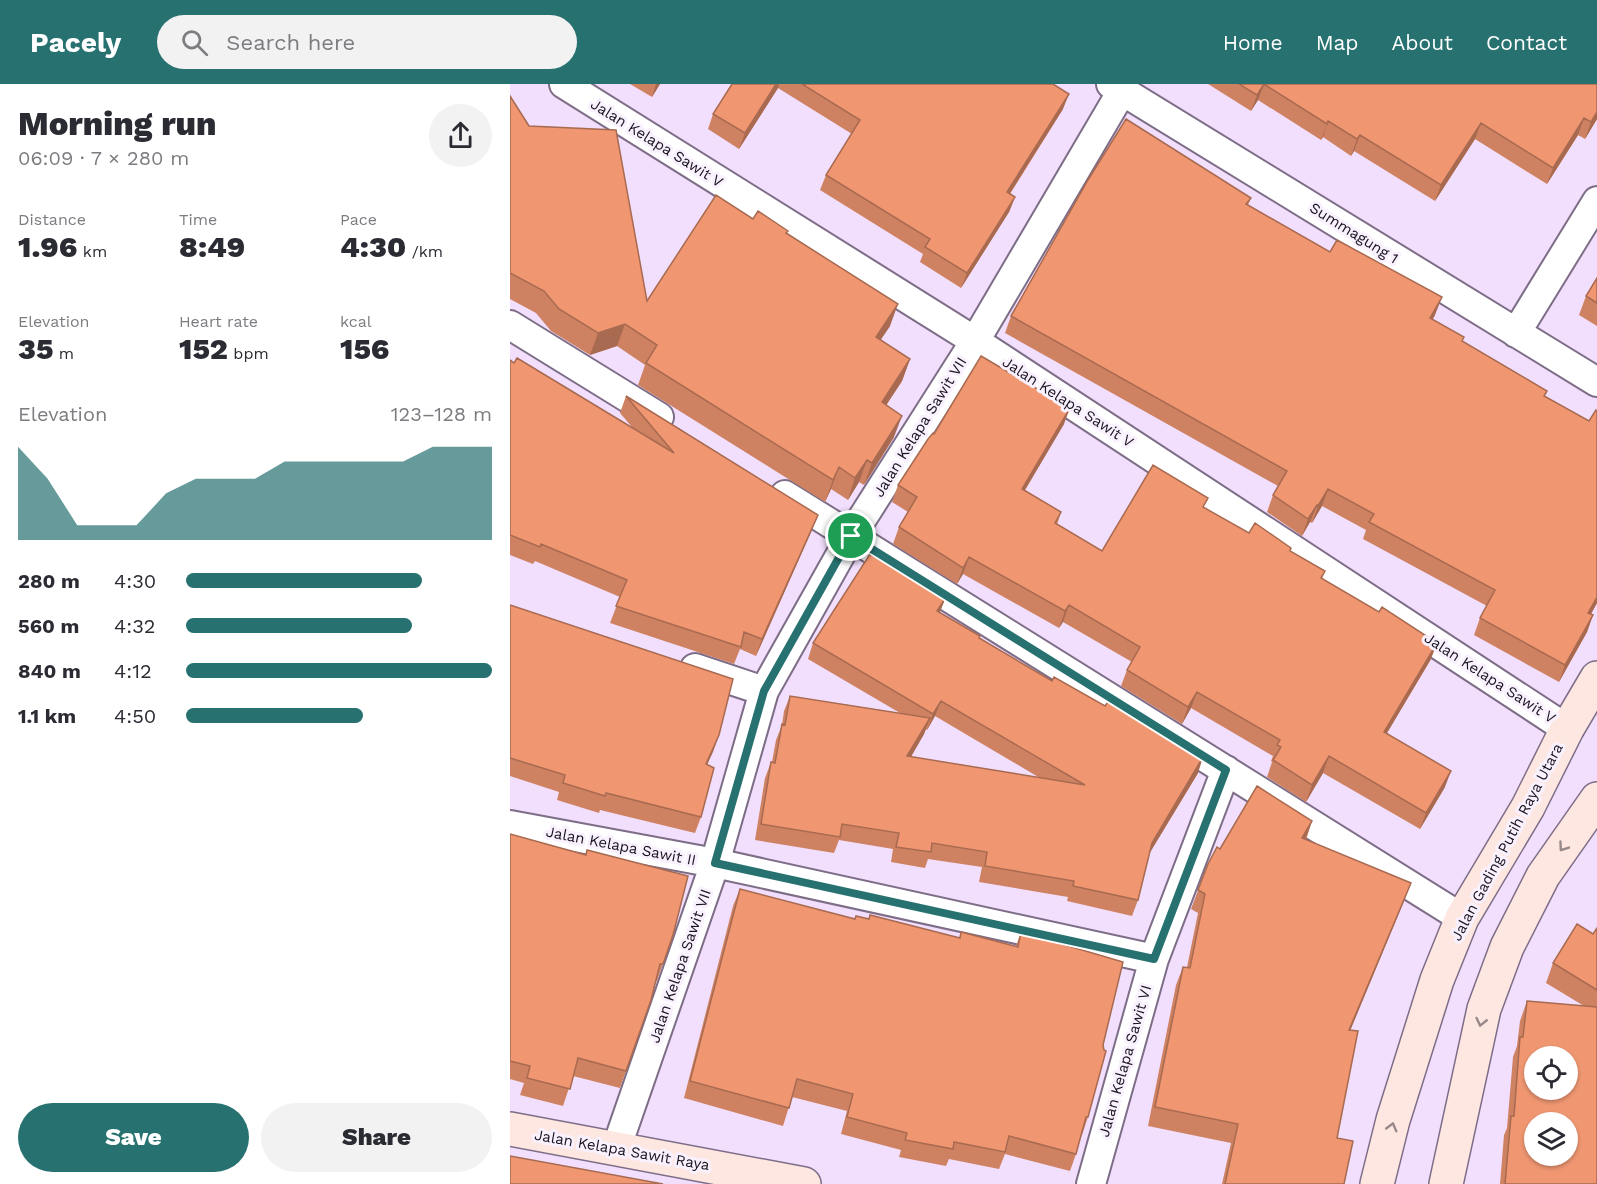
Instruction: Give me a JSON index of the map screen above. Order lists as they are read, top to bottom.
{
  "streets": {
    "street": [
      "Jalan Kelapa Sawit V",
      "Summagung 1",
      "Jalan Kelapa Sawit VII",
      "Jalan Gading Putih Raya Utara",
      "Jalan Kelapa Sawit II",
      "Jalan Kelapa Sawit VI",
      "Jalan Kelapa Sawit Raya"
    ]
  },
  "crossings": [
    ["Jalan Kelapa Sawit V", "Jalan Kelapa Sawit VII"],
    ["Jalan Kelapa Sawit V", "Jalan Gading Putih Raya Utara"],
    ["Summagung 1", "Jalan Kelapa Sawit VII"],
    ["Jalan Kelapa Sawit VII", "Jalan Kelapa Sawit II"],
    ["Jalan Kelapa Sawit VII", "Jalan Kelapa Sawit Raya"],
    ["Jalan Kelapa Sawit II", "Jalan Kelapa Sawit VI"]
  ],
  "page": {
    "header": "Pacely",
    "search": "Search here",
    "nav": [
      "Home",
      "Map",
      "About",
      "Contact"
    ],
    "heading": ["Morning run", "06:09 · 7 × 280 m"],
    "stats": [
      ["Distance", "1.96 km"],
      ["Time", "8:49"],
      ["Pace", "4:30 /km"],
      ["Elevation", "35 m"],
      ["Heart rate", "152 bpm"],
      ["kcal", "156"]
    ],
    "chart": ["Elevation", "123–128 m"],
    "list": [
      {
        "name": "280 m",
        "note": "4:30"
      },
      {
        "name": "560 m",
        "note": "4:32"
      },
      {
        "name": "840 m",
        "note": "4:12"
      },
      {
        "name": "1.1 km",
        "note": "4:50"
      }
    ],
    "buttons": ["Save", "Share"]
  }
}
